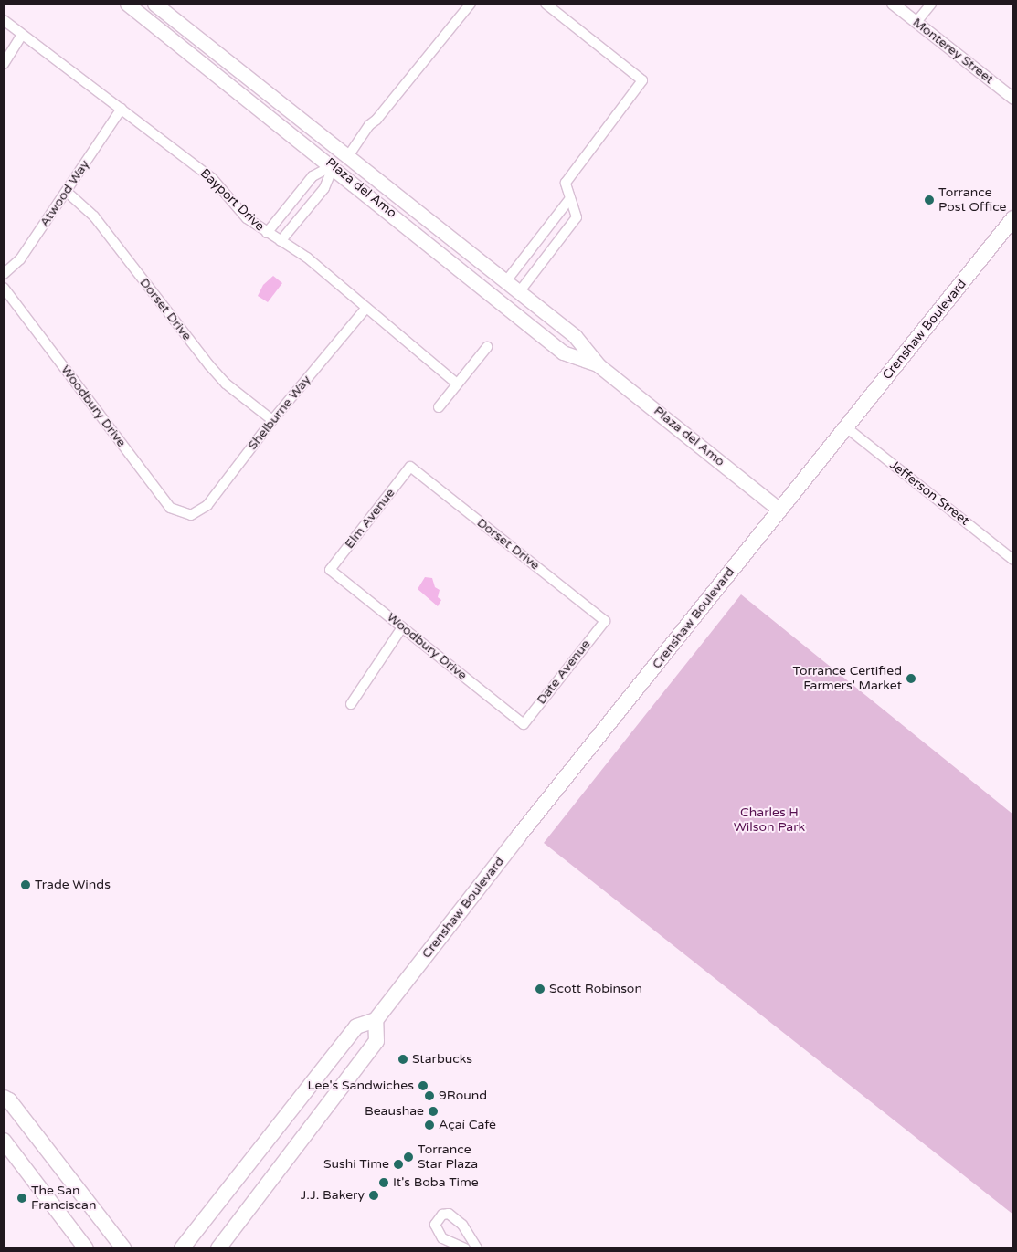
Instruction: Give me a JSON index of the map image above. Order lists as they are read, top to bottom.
{
  "streets": {
    "main road": ["Plaza del Amo", "Crenshaw Boulevard"],
    "street": [
      "Monterey Street",
      "Atwood Way",
      "Bayport Drive",
      "Dorset Drive",
      "Woodbury Drive",
      "Shelburne Way",
      "Jefferson Street",
      "Elm Avenue",
      "Date Avenue"
    ]
  },
  "crossings": [
    ["Plaza del Amo", "Crenshaw Boulevard"],
    ["Atwood Way", "Bayport Drive"],
    ["Atwood Way", "Dorset Drive"],
    ["Bayport Drive", "Shelburne Way"],
    ["Dorset Drive", "Shelburne Way"],
    ["Dorset Drive", "Elm Avenue"],
    ["Dorset Drive", "Date Avenue"],
    ["Crenshaw Boulevard", "Jefferson Street"],
    ["Woodbury Drive", "Shelburne Way"],
    ["Woodbury Drive", "Elm Avenue"],
    ["Woodbury Drive", "Date Avenue"]
  ],
  "parks": ["Charles H Wilson Park"],
  "places": [
    "Torrance Post Office",
    "Torrance Certified Farmers' Market",
    "Trade Winds",
    "Scott Robinson",
    "Starbucks",
    "Lee's Sandwiches",
    "9Round",
    "Beaushae",
    "Açaí Café",
    "Torrance Star Plaza",
    "Sushi Time",
    "It's Boba Time",
    "J.J. Bakery",
    "The San Franciscan"
  ]
}
